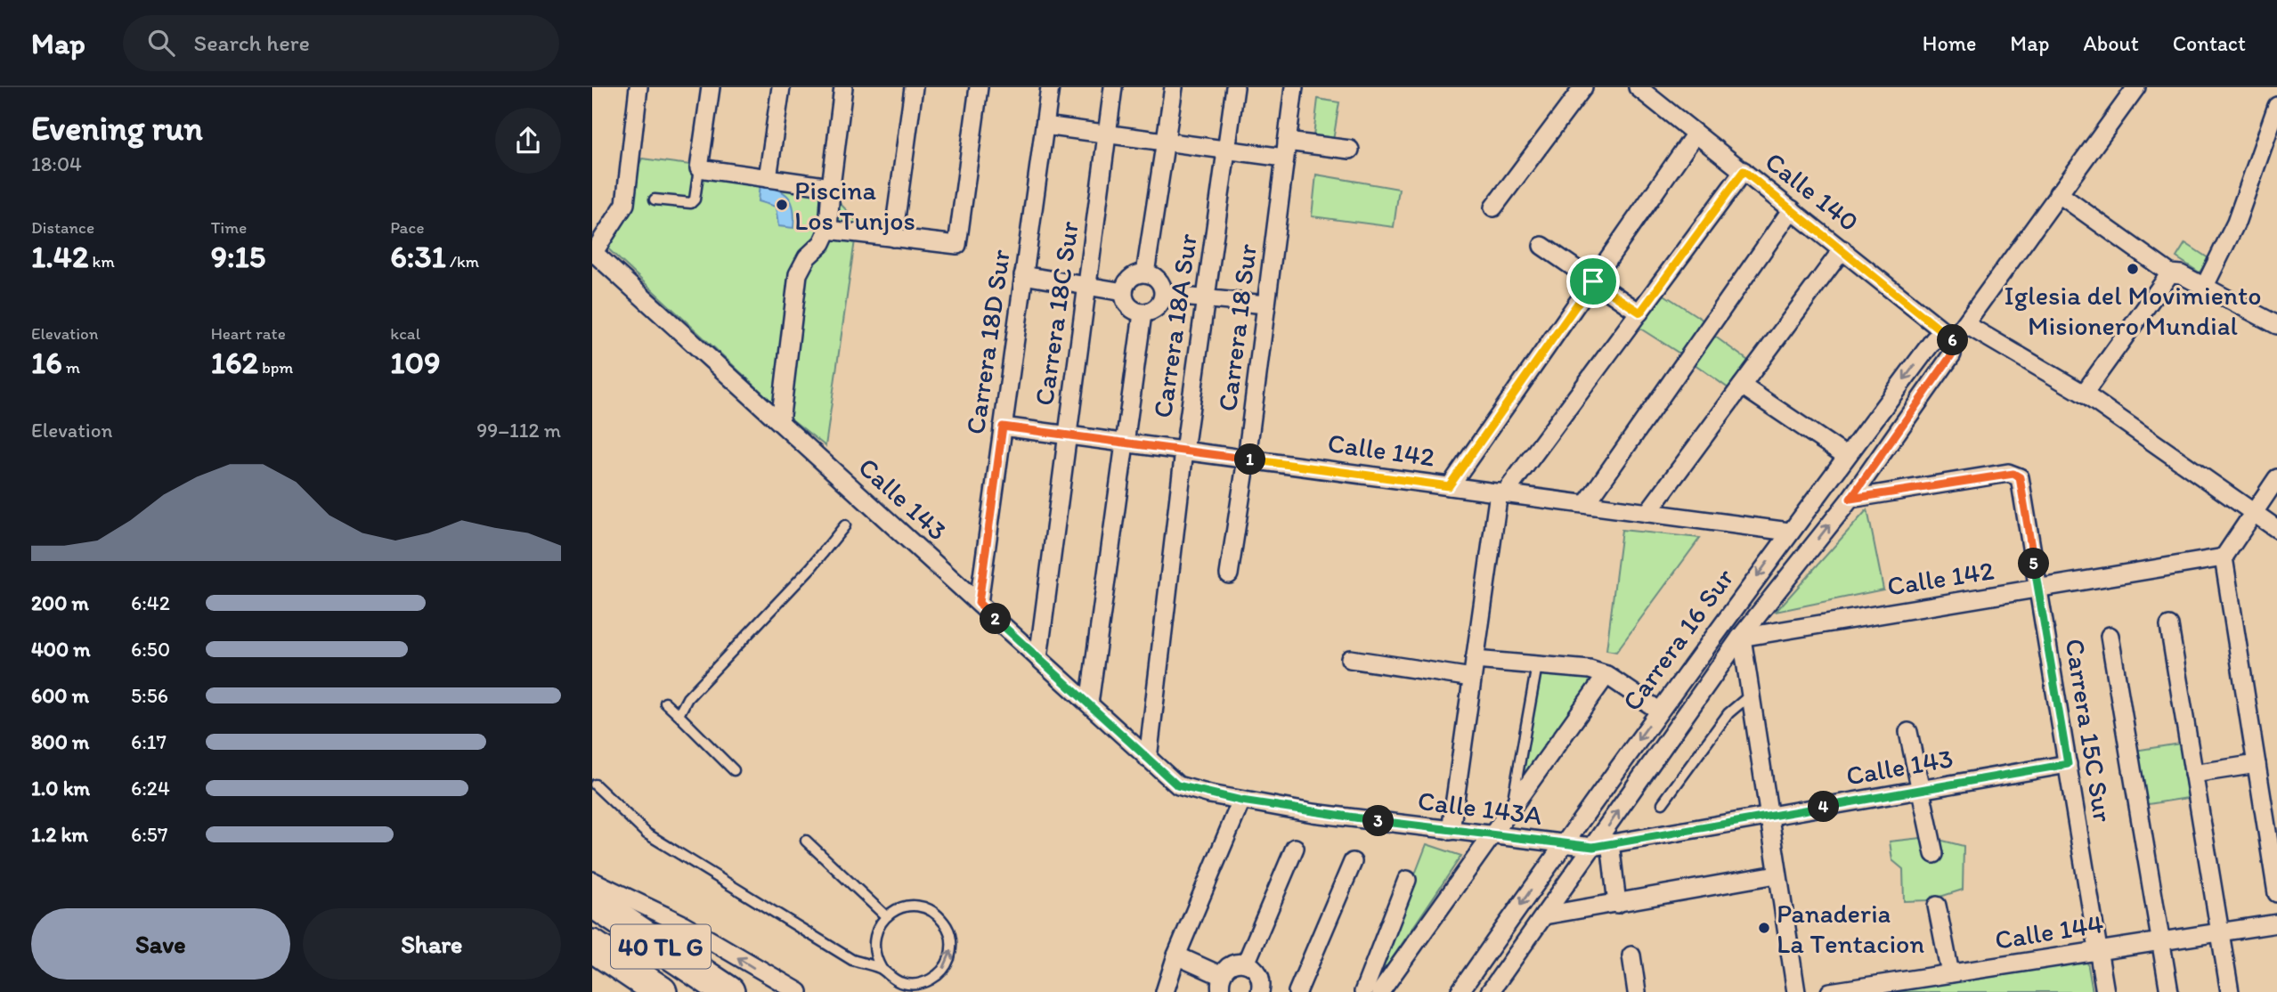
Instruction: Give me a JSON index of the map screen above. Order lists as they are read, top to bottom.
{
  "streets": {
    "highway": ["40 TL G"],
    "street": [
      "Calle 140",
      "Carrera 18C Sur",
      "Carrera 18A Sur",
      "Carrera 18 Sur",
      "Carrera 18D Sur",
      "Calle 142",
      "Calle 143",
      "Carrera 16 Sur",
      "Carrera 15C Sur",
      "Calle 143A",
      "Calle 144"
    ]
  },
  "crossings": [
    ["Calle 140", "Carrera 16 Sur"],
    ["Carrera 18C Sur", "Calle 142"],
    ["Carrera 18C Sur", "Calle 143"],
    ["Carrera 18A Sur", "Calle 142"],
    ["Carrera 18A Sur", "Calle 143"],
    ["Carrera 18 Sur", "Calle 142"],
    ["Carrera 18D Sur", "Calle 142"],
    ["Carrera 18D Sur", "Calle 143"],
    ["Calle 142", "Carrera 16 Sur"],
    ["Calle 142", "Carrera 15C Sur"],
    ["Calle 143", "Carrera 16 Sur"],
    ["Calle 143", "Carrera 15C Sur"],
    ["Calle 143", "Calle 143A"],
    ["Carrera 16 Sur", "Carrera 15C Sur"],
    ["Carrera 16 Sur", "Calle 143A"],
    ["Carrera 15C Sur", "Calle 144"]
  ],
  "places": ["Piscina Los Tunjos", "Iglesia del Movimiento Misionero Mundial", "Panaderia La Tentacion"],
  "page": {
    "header": "Map",
    "search": "Search here",
    "nav": [
      "Home",
      "Map",
      "About",
      "Contact"
    ],
    "heading": ["Evening run", "18:04"],
    "stats": [
      ["Distance", "1.42 km"],
      ["Time", "9:15"],
      ["Pace", "6:31 /km"],
      ["Elevation", "16 m"],
      ["Heart rate", "162 bpm"],
      ["kcal", "109"]
    ],
    "pins": [
      "6",
      "1",
      "5",
      "2",
      "4",
      "3"
    ],
    "chart": ["Elevation", "99–112 m"],
    "list": [
      {
        "name": "200 m",
        "note": "6:42"
      },
      {
        "name": "400 m",
        "note": "6:50"
      },
      {
        "name": "600 m",
        "note": "5:56"
      },
      {
        "name": "800 m",
        "note": "6:17"
      },
      {
        "name": "1.0 km",
        "note": "6:24"
      },
      {
        "name": "1.2 km",
        "note": "6:57"
      }
    ],
    "buttons": ["Save", "Share"]
  }
}
